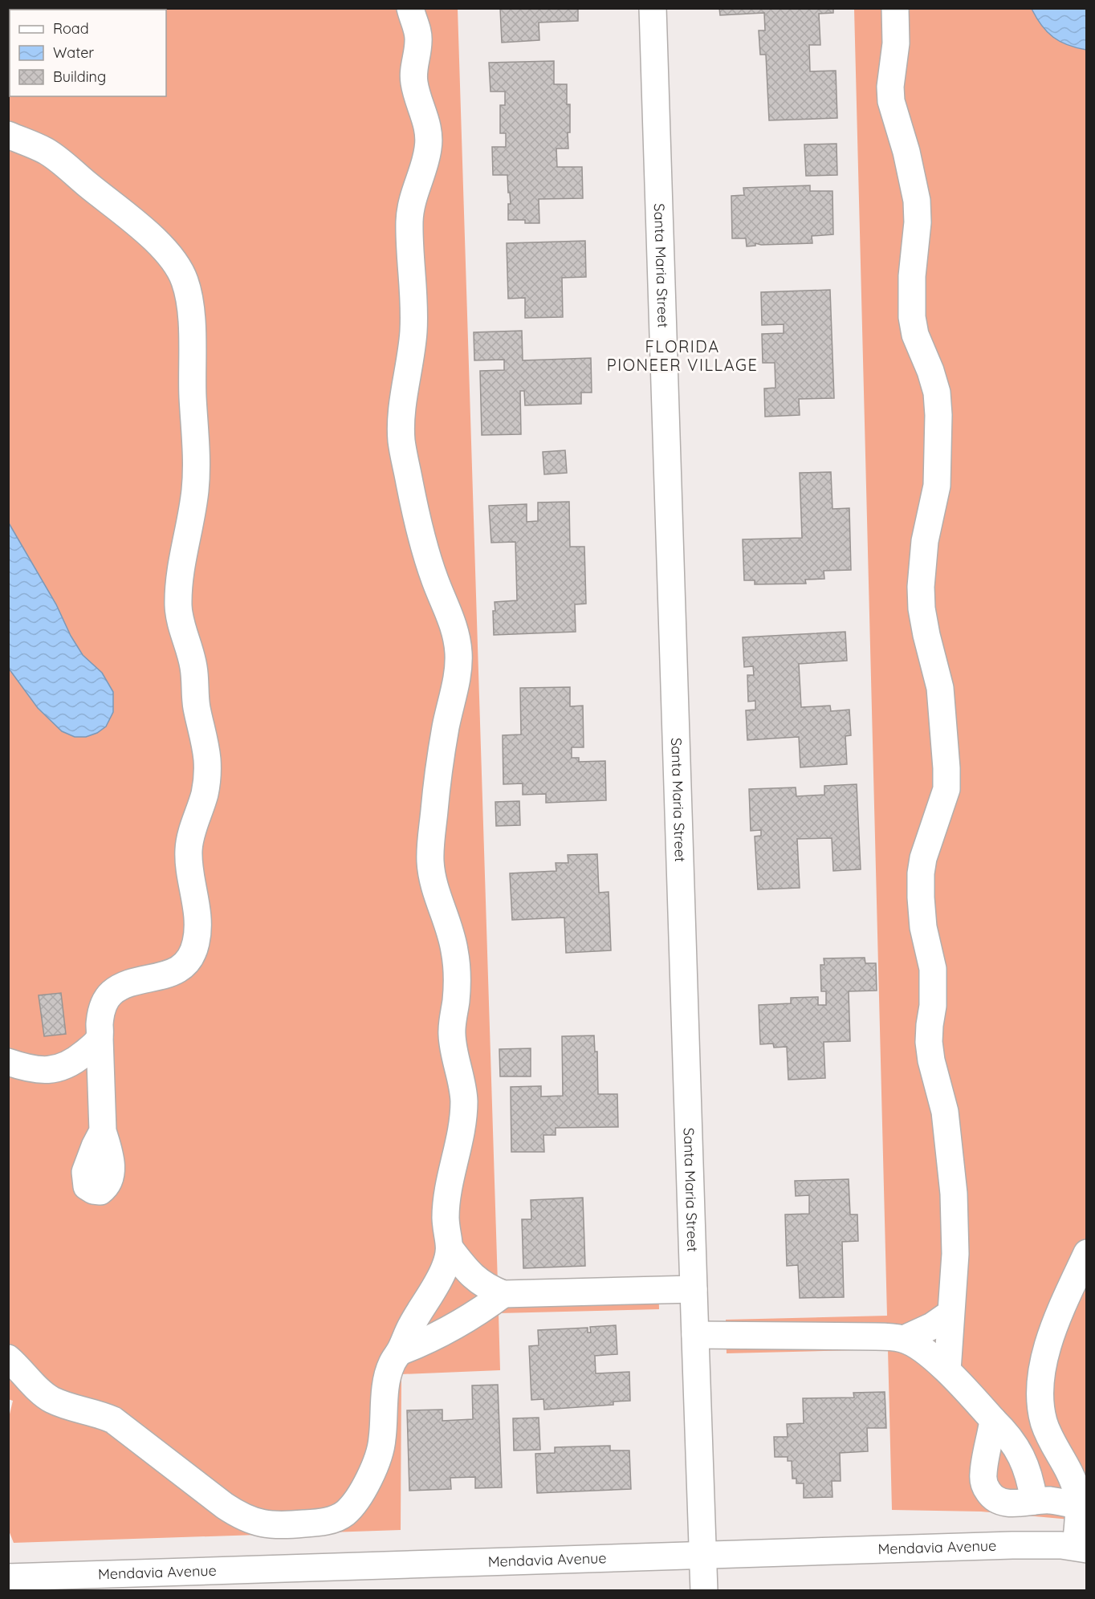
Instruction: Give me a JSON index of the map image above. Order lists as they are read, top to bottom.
{
  "streets": {
    "street": ["Santa Maria Street", "Mendavia Avenue"]
  },
  "crossings": [
    ["Santa Maria Street", "Mendavia Avenue"]
  ],
  "districts": ["FLORIDA PIONEER VILLAGE"],
  "legend": ["Road", "Water", "Building"]
}
